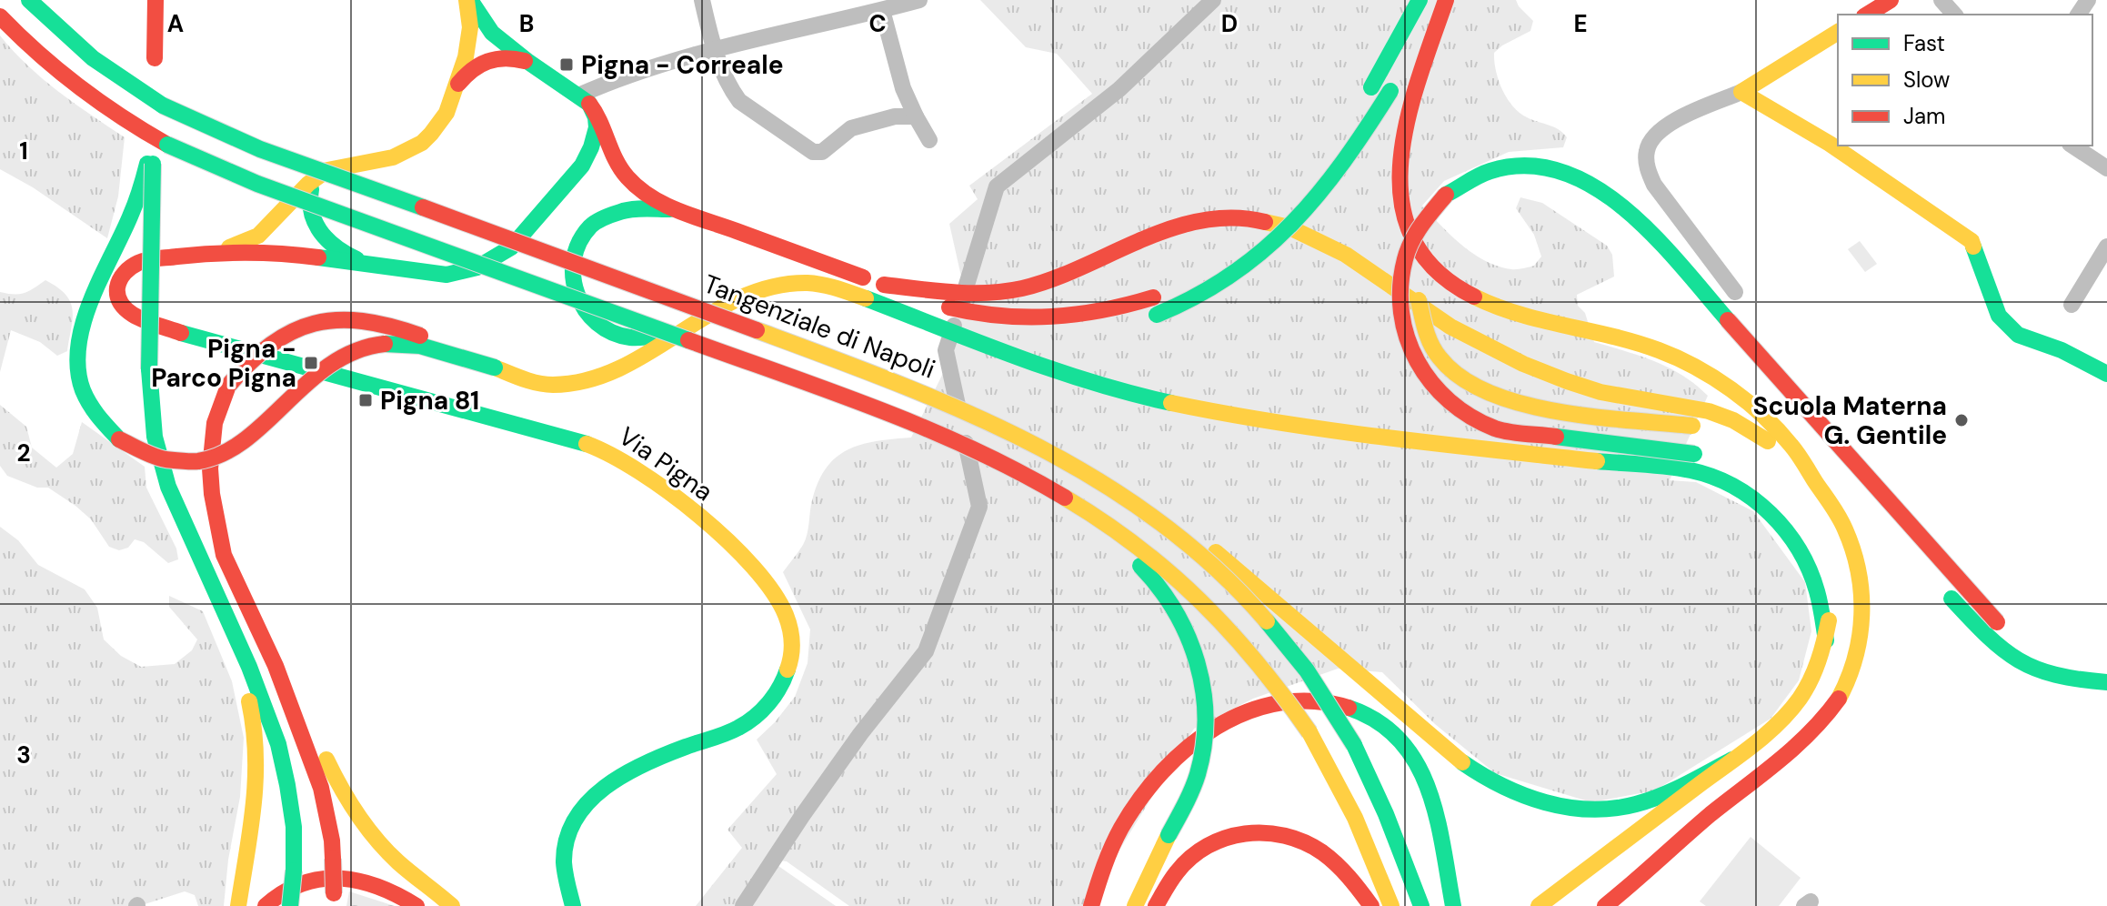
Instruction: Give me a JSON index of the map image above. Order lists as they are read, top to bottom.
{
  "streets": {
    "main road": ["Tangenziale di Napoli", "Via Pigna"]
  },
  "places": {
    "transit": ["Pigna - Correale", "Pigna - Parco Pigna", "Pigna 81"],
    "other": ["Scuola Materna G. Gentile"]
  },
  "legend": ["Fast", "Slow", "Jam"],
  "grid": {
    "columns": [
      "A",
      "B",
      "C",
      "D",
      "E"
    ],
    "rows": ["1", "2", "3"]
  }
}
